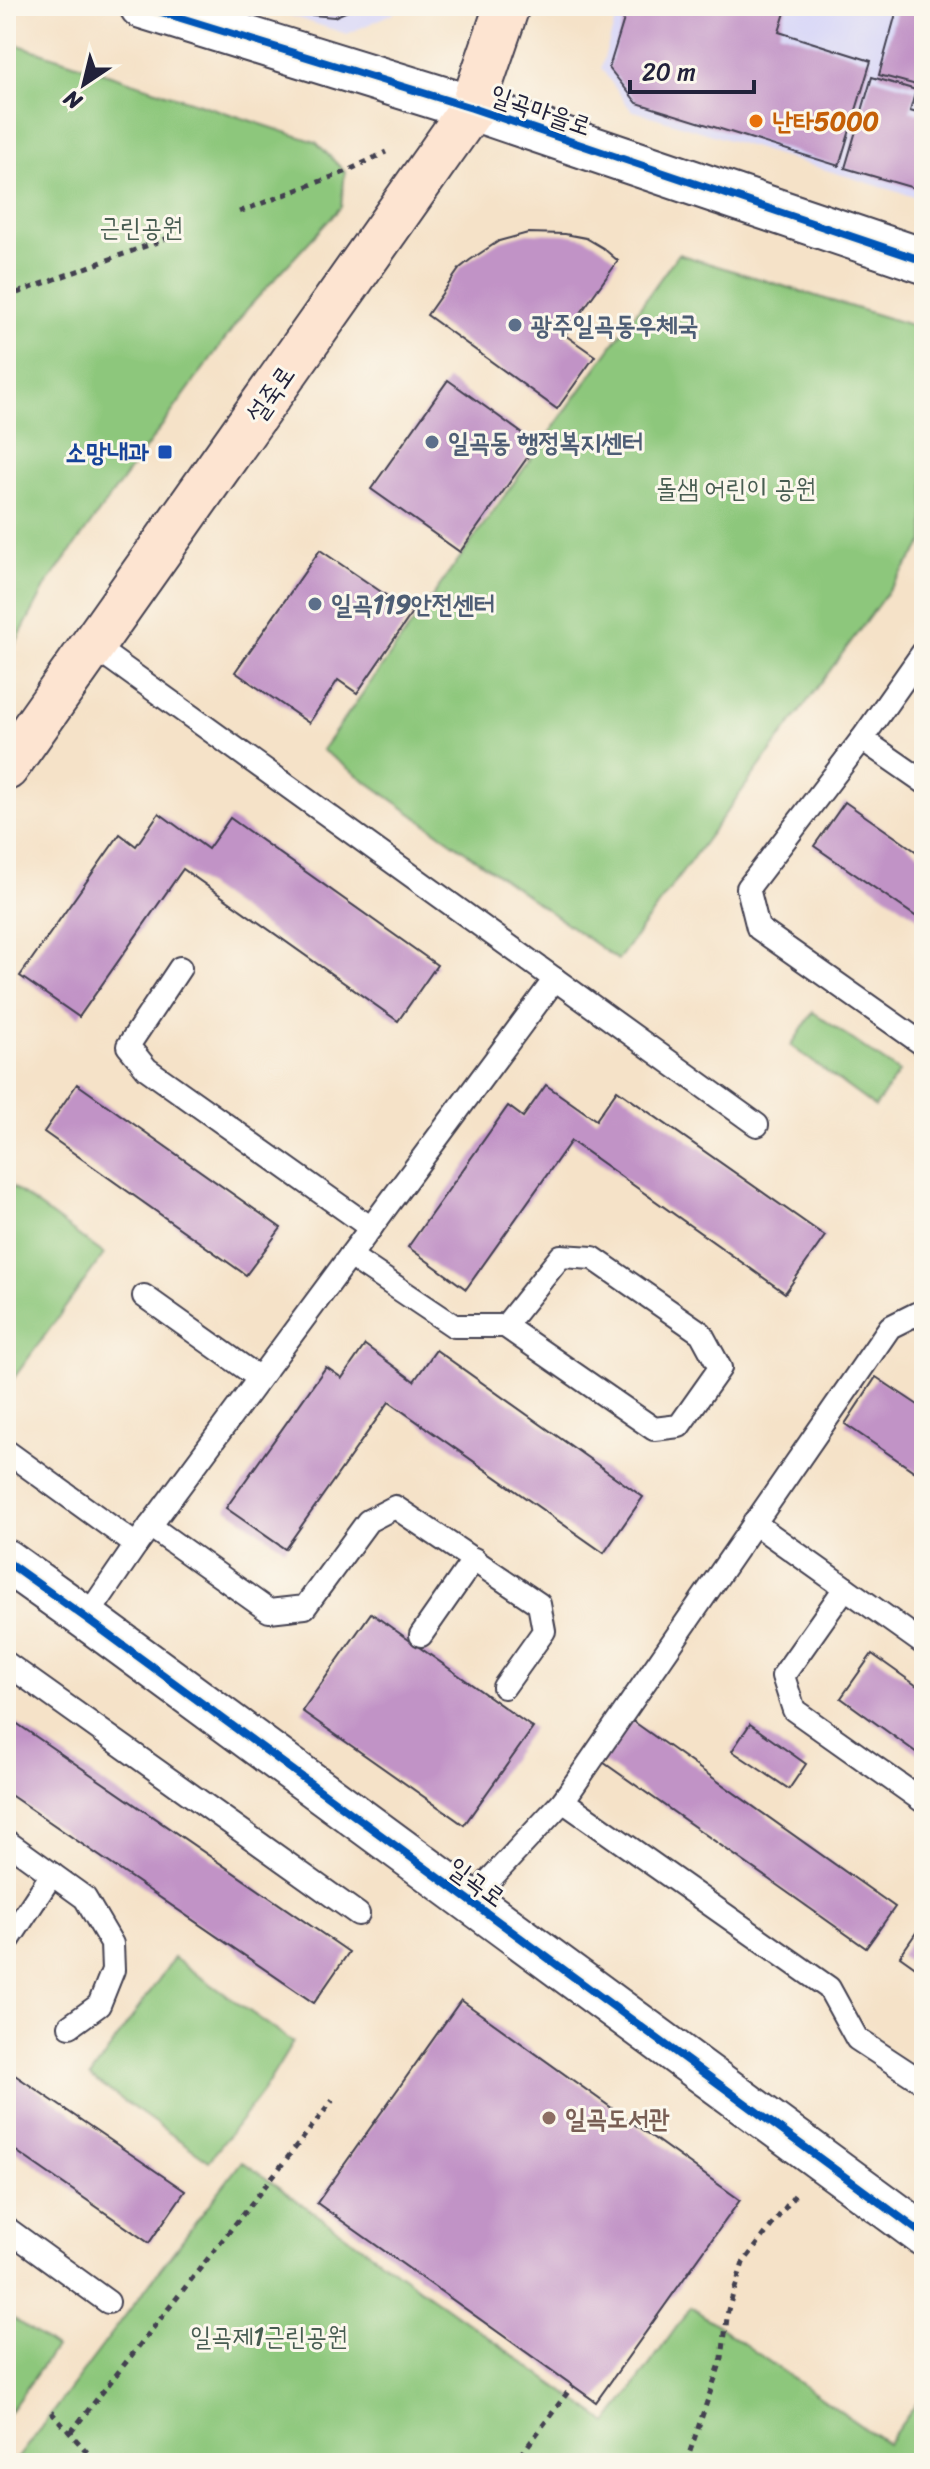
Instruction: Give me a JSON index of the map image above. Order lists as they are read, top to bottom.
{
  "streets": {
    "main road": ["설죽로"],
    "street": ["일곡마을로", "일곡로"]
  },
  "crossings": [
    ["일곡마을로", "설죽로"]
  ],
  "parks": ["근린공원", "돌샘 어린이 공원", "일곡제1근린공원"],
  "places": {
    "other": [
      "난타5000",
      "광주일곡동우체국",
      "일곡동 행정복지센터",
      "일곡119안전센터",
      "일곡도서관"
    ],
    "transit": ["소망내과"]
  },
  "scale_bar": "20 m",
  "north": "bottom left"
}
